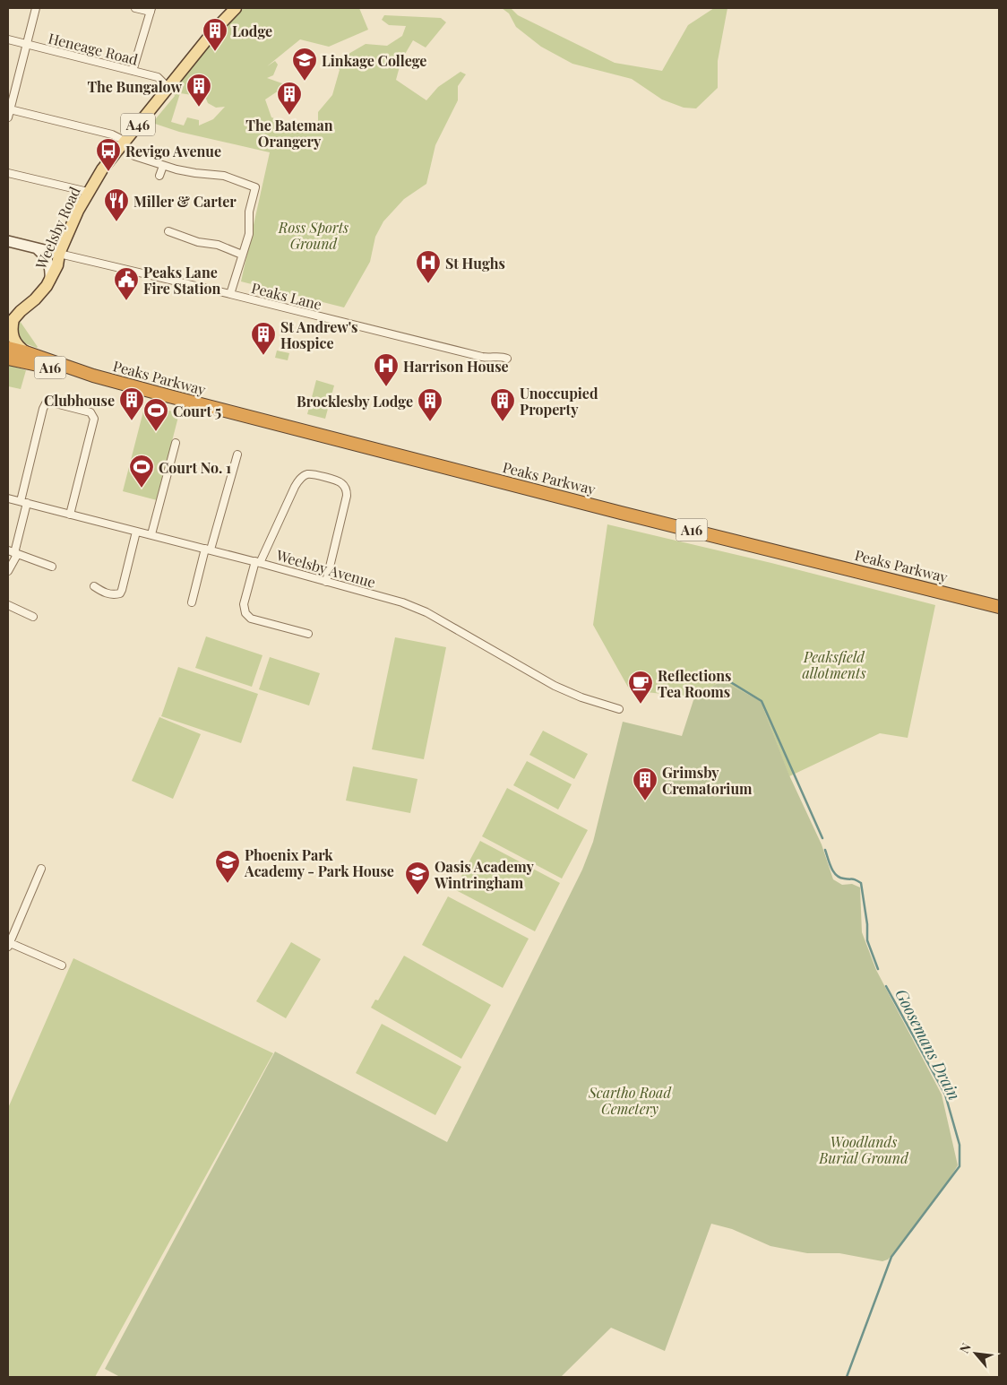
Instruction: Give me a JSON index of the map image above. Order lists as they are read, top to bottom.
{
  "streets": {
    "highway": ["A16", "Peaks Parkway"],
    "main road": ["A46", "Weelsby Road"],
    "street": ["Heneage Road", "Peaks Lane", "Weelsby Avenue"]
  },
  "crossings": [
    ["Heneage Road", "Weelsby Road"],
    ["Weelsby Road", "Peaks Lane"],
    ["Weelsby Road", "A16"],
    ["A16", "Peaks Parkway"]
  ],
  "water": ["Goosemans Drain"],
  "parks": [
    "Ross Sports Ground",
    "Peaksfield allotments",
    "Scartho Road Cemetery",
    "Woodlands Burial Ground"
  ],
  "places": {
    "building": [
      "Lodge",
      "The Bungalow",
      "The Bateman Orangery",
      "St Andrew's Hospice",
      "Clubhouse",
      "Brocklesby Lodge",
      "Unoccupied Property",
      "Grimsby Crematorium"
    ],
    "school or university": ["Linkage College", "Phoenix Park Academy - Park House", "Oasis Academy Wintringham"],
    "bus stop": ["Revigo Avenue"],
    "restaurant": ["Miller & Carter"],
    "hospital": ["St Hughs", "Harrison House"],
    "public building": ["Peaks Lane Fire Station"],
    "sports": ["Court 5", "Court No. 1"],
    "cafe": ["Reflections Tea Rooms"]
  },
  "north": "top left"
}
